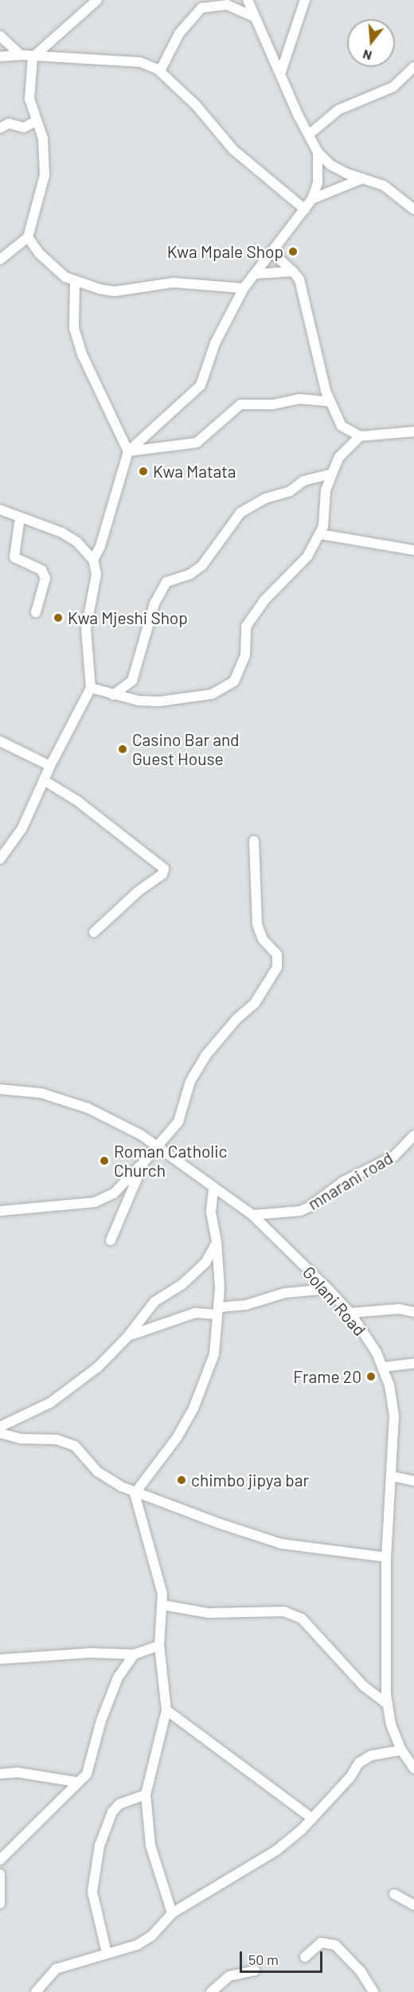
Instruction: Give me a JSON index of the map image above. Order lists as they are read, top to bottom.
{
  "streets": {
    "street": ["mnarani road", "Golani Road"]
  },
  "crossings": [
    ["mnarani road", "Golani Road"]
  ],
  "places": [
    "Kwa Mpale Shop",
    "Kwa Matata",
    "Kwa Mjeshi Shop",
    "Casino Bar and Guest House",
    "Roman Catholic Church",
    "Frame 20",
    "chimbo jipya bar"
  ],
  "scale_bar": "50 m",
  "north": "bottom"
}
